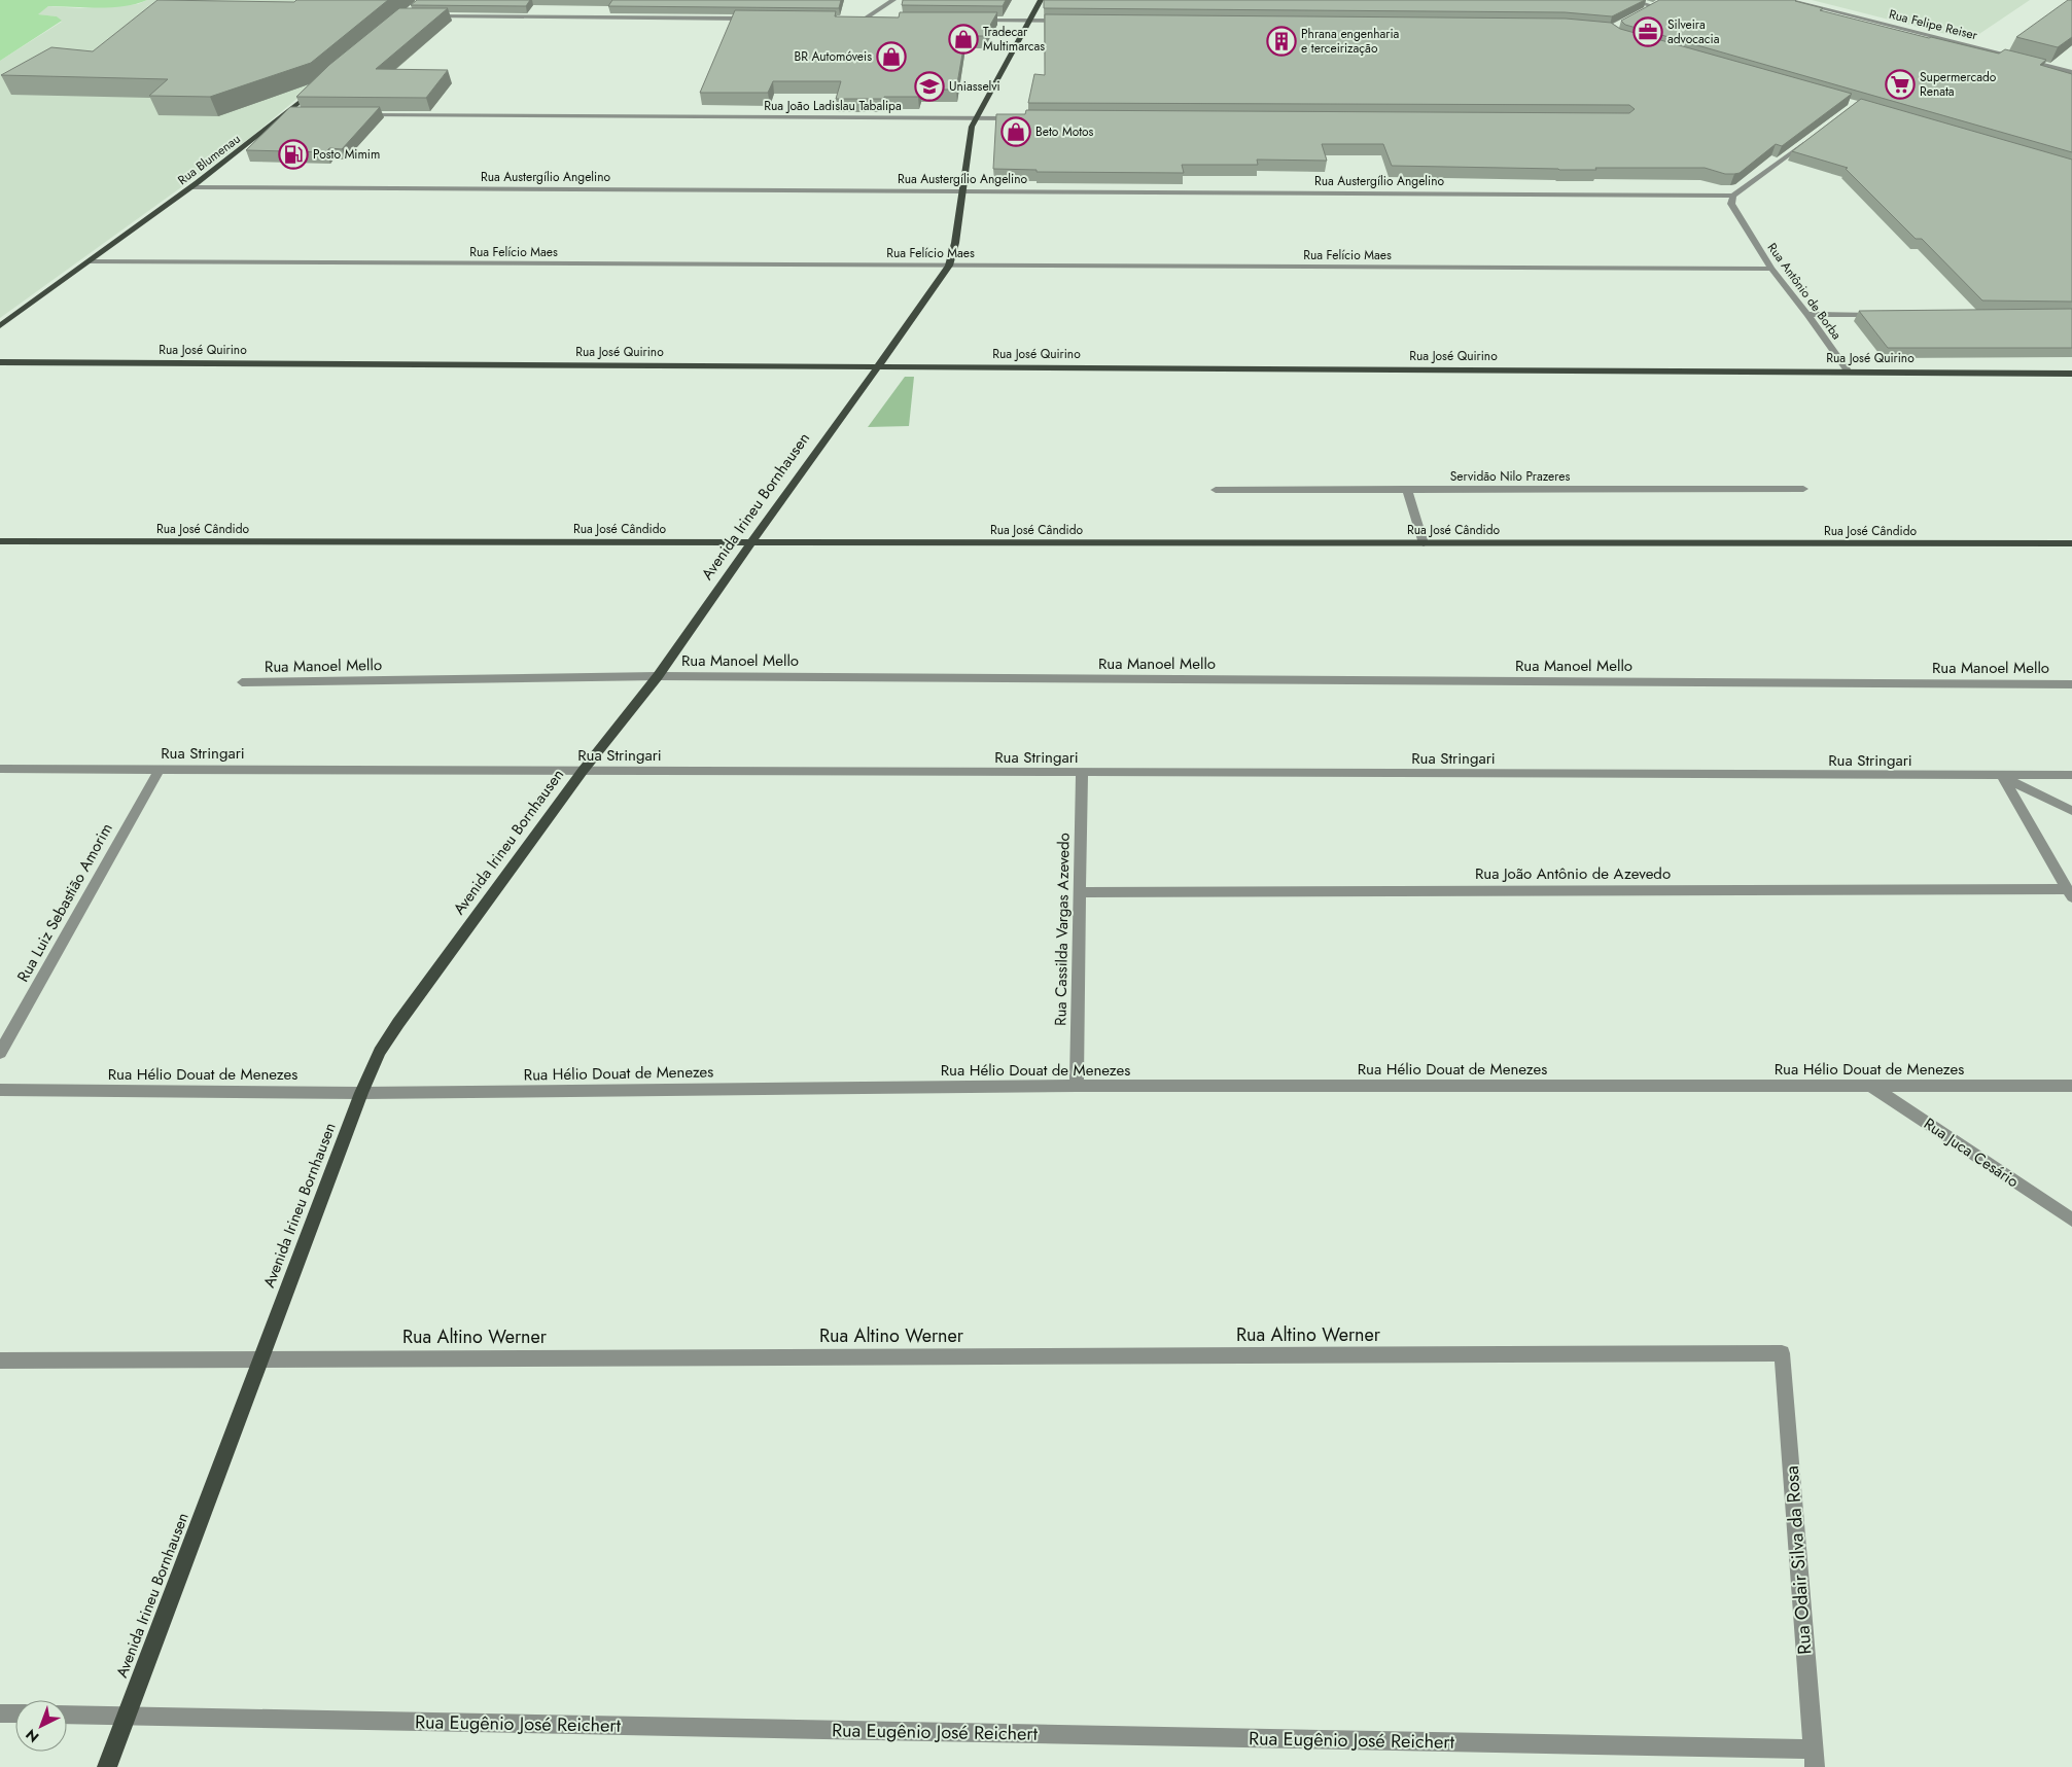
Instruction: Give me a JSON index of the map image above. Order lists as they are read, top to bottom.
{
  "streets": {
    "main road": [
      "Rua Blumenau",
      "Rua José Quirino",
      "Avenida Irineu Bornhausen",
      "Rua José Cândido"
    ],
    "street": [
      "Rua Felipe Reiser",
      "Rua João Ladislau Tabalipa",
      "Rua Austergílio Angelino",
      "Rua Felício Maes",
      "Rua Antônio de Borba",
      "Servidão Nilo Prazeres",
      "Rua Manoel Mello",
      "Rua Stringari",
      "Rua João Antônio de Azevedo",
      "Rua Luiz Sebastião Amorim",
      "Rua Cassilda Vargas Azevedo",
      "Rua Hélio Douat de Menezes",
      "Rua Juca Cesário",
      "Rua Altino Werner",
      "Rua Odair Silva da Rosa",
      "Rua Eugênio José Reichert"
    ]
  },
  "crossings": [
    ["Rua João Ladislau Tabalipa", "Avenida Irineu Bornhausen"],
    ["Rua Blumenau", "Rua Austergílio Angelino"],
    ["Rua Blumenau", "Rua Felício Maes"],
    ["Rua Austergílio Angelino", "Rua Antônio de Borba"],
    ["Rua Austergílio Angelino", "Avenida Irineu Bornhausen"],
    ["Rua Felício Maes", "Rua Antônio de Borba"],
    ["Rua Felício Maes", "Avenida Irineu Bornhausen"],
    ["Rua Antônio de Borba", "Rua José Quirino"],
    ["Rua José Quirino", "Avenida Irineu Bornhausen"],
    ["Avenida Irineu Bornhausen", "Rua José Cândido"],
    ["Avenida Irineu Bornhausen", "Rua Manoel Mello"],
    ["Avenida Irineu Bornhausen", "Rua Stringari"],
    ["Avenida Irineu Bornhausen", "Rua Hélio Douat de Menezes"],
    ["Avenida Irineu Bornhausen", "Rua Altino Werner"],
    ["Avenida Irineu Bornhausen", "Rua Eugênio José Reichert"],
    ["Rua Stringari", "Rua Luiz Sebastião Amorim"],
    ["Rua Stringari", "Rua Cassilda Vargas Azevedo"],
    ["Rua João Antônio de Azevedo", "Rua Cassilda Vargas Azevedo"],
    ["Rua Cassilda Vargas Azevedo", "Rua Hélio Douat de Menezes"],
    ["Rua Hélio Douat de Menezes", "Rua Juca Cesário"],
    ["Rua Altino Werner", "Rua Odair Silva da Rosa"],
    ["Rua Odair Silva da Rosa", "Rua Eugênio José Reichert"]
  ],
  "places": {
    "office": ["Silveira advocacia"],
    "shop": ["Tradecar Multimarcas", "BR Automóveis", "Beto Motos"],
    "building": ["Phrana engenharia e terceirização"],
    "supermarket": ["Supermercado Renata"],
    "school or university": ["Uniasselvi"],
    "fuel station": ["Posto Mimim"]
  },
  "north": "bottom left"
}
